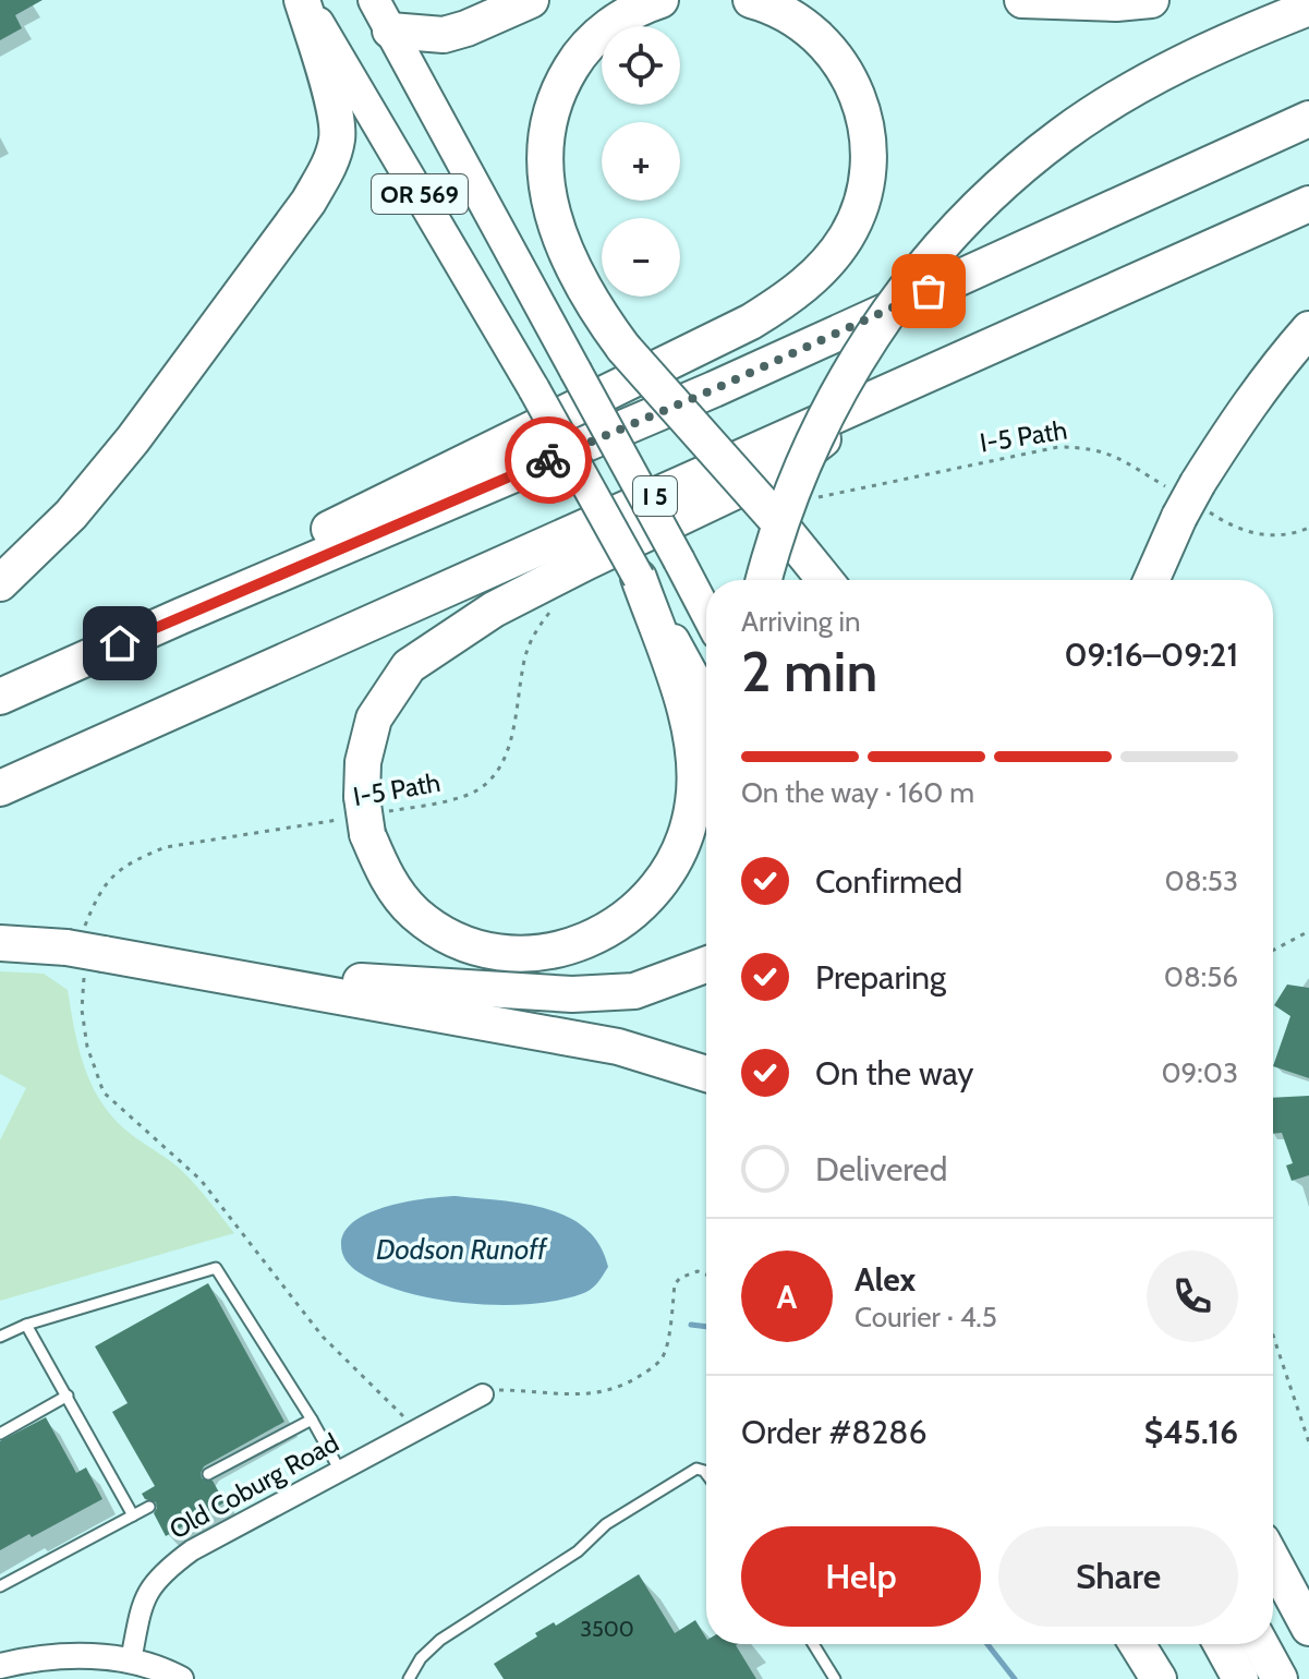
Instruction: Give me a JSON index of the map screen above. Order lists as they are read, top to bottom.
{
  "streets": {
    "highway": ["I 5"],
    "main road": ["OR 569"],
    "street": ["Old Coburg Road"],
    "path": ["I-5 Path"]
  },
  "crossings": [
    ["I-5 Path", "Old Coburg Road"]
  ],
  "water": ["Dodson Runoff"],
  "house_numbers": ["3500"],
  "page": {
    "map_buttons": ["+", "−"],
    "heading": ["2 min", "Arriving in", "09:16–09:21"],
    "panel": [
      "Alex",
      "Courier · 4.5",
      "Order #8286",
      "$45.16"
    ],
    "bar": "On the way · 160 m",
    "list": [
      ["Confirmed", "08:53"],
      ["Preparing", "08:56"],
      ["On the way", "09:03"],
      "Delivered"
    ],
    "round": "A",
    "buttons": ["Help", "Share"]
  }
}
